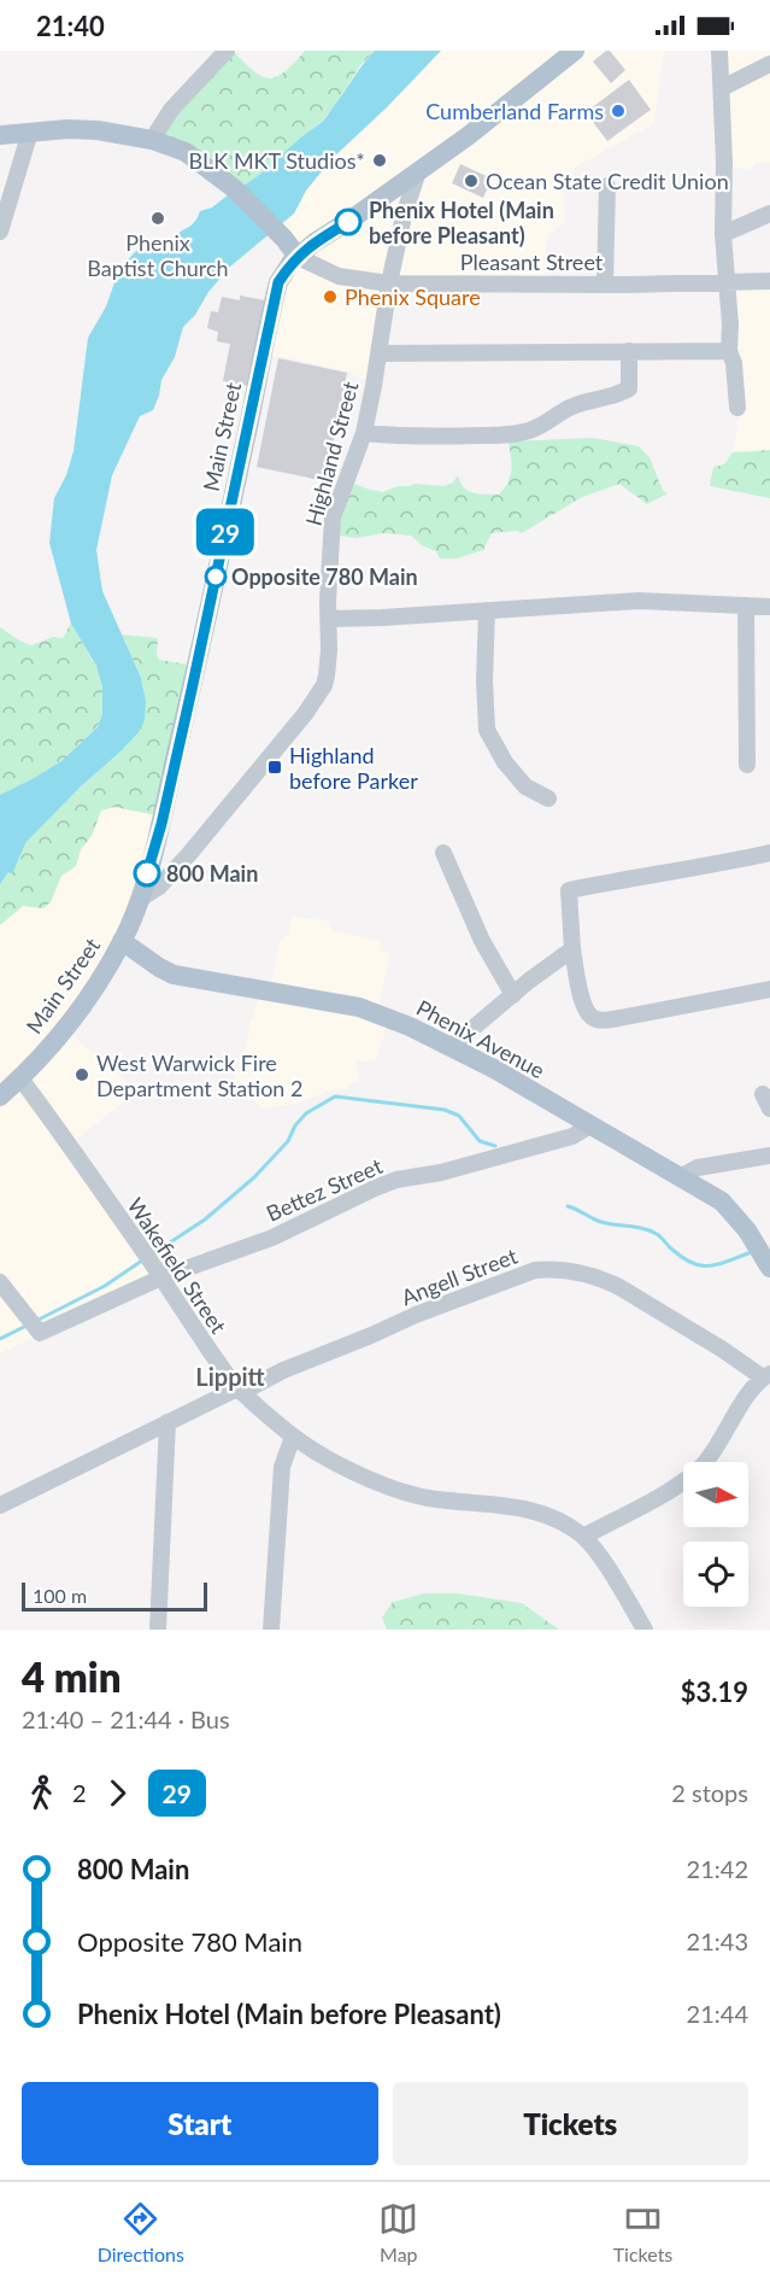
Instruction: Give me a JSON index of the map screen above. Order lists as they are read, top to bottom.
{
  "streets": {
    "main road": ["Main Street", "Phenix Avenue"],
    "street": [
      "Pleasant Street",
      "Highland Street",
      "Bettez Street",
      "Wakefield Street",
      "Angell Street"
    ]
  },
  "crossings": [
    ["Pleasant Street", "Main Street"],
    ["Pleasant Street", "Highland Street"],
    ["Main Street", "Highland Street"],
    ["Main Street", "Phenix Avenue"],
    ["Main Street", "Wakefield Street"],
    ["Phenix Avenue", "Bettez Street"],
    ["Bettez Street", "Wakefield Street"],
    ["Wakefield Street", "Angell Street"]
  ],
  "districts": ["Lippitt"],
  "places": {
    "other": [
      "Cumberland Farms",
      "BLK MKT Studios*",
      "Ocean State Credit Union",
      "Phenix Baptist Church",
      "Phenix Hotel (Main before Pleasant)",
      "Phenix Square",
      "Opposite 780 Main",
      "800 Main",
      "West Warwick Fire Department Station 2"
    ],
    "transit": ["Highland before Parker"]
  },
  "lines": ["bus line 29"],
  "scale_bar": "100 m",
  "north": "right",
  "page": {
    "status": "21:40",
    "on_map": "29",
    "scale": "100 m",
    "heading": ["4 min", "21:40 – 21:44 · Bus", "$3.19"],
    "legs": ["2", "29", "2 stops"],
    "list": [
      {
        "name": "800 Main",
        "value": "21:42"
      },
      {
        "name": "Opposite 780 Main",
        "value": "21:43"
      },
      {
        "name": "Phenix Hotel (Main before Pleasant)",
        "value": "21:44"
      }
    ],
    "buttons": ["Start", "Tickets"],
    "tabs": ["Directions", "Map", "Tickets"]
  }
}
